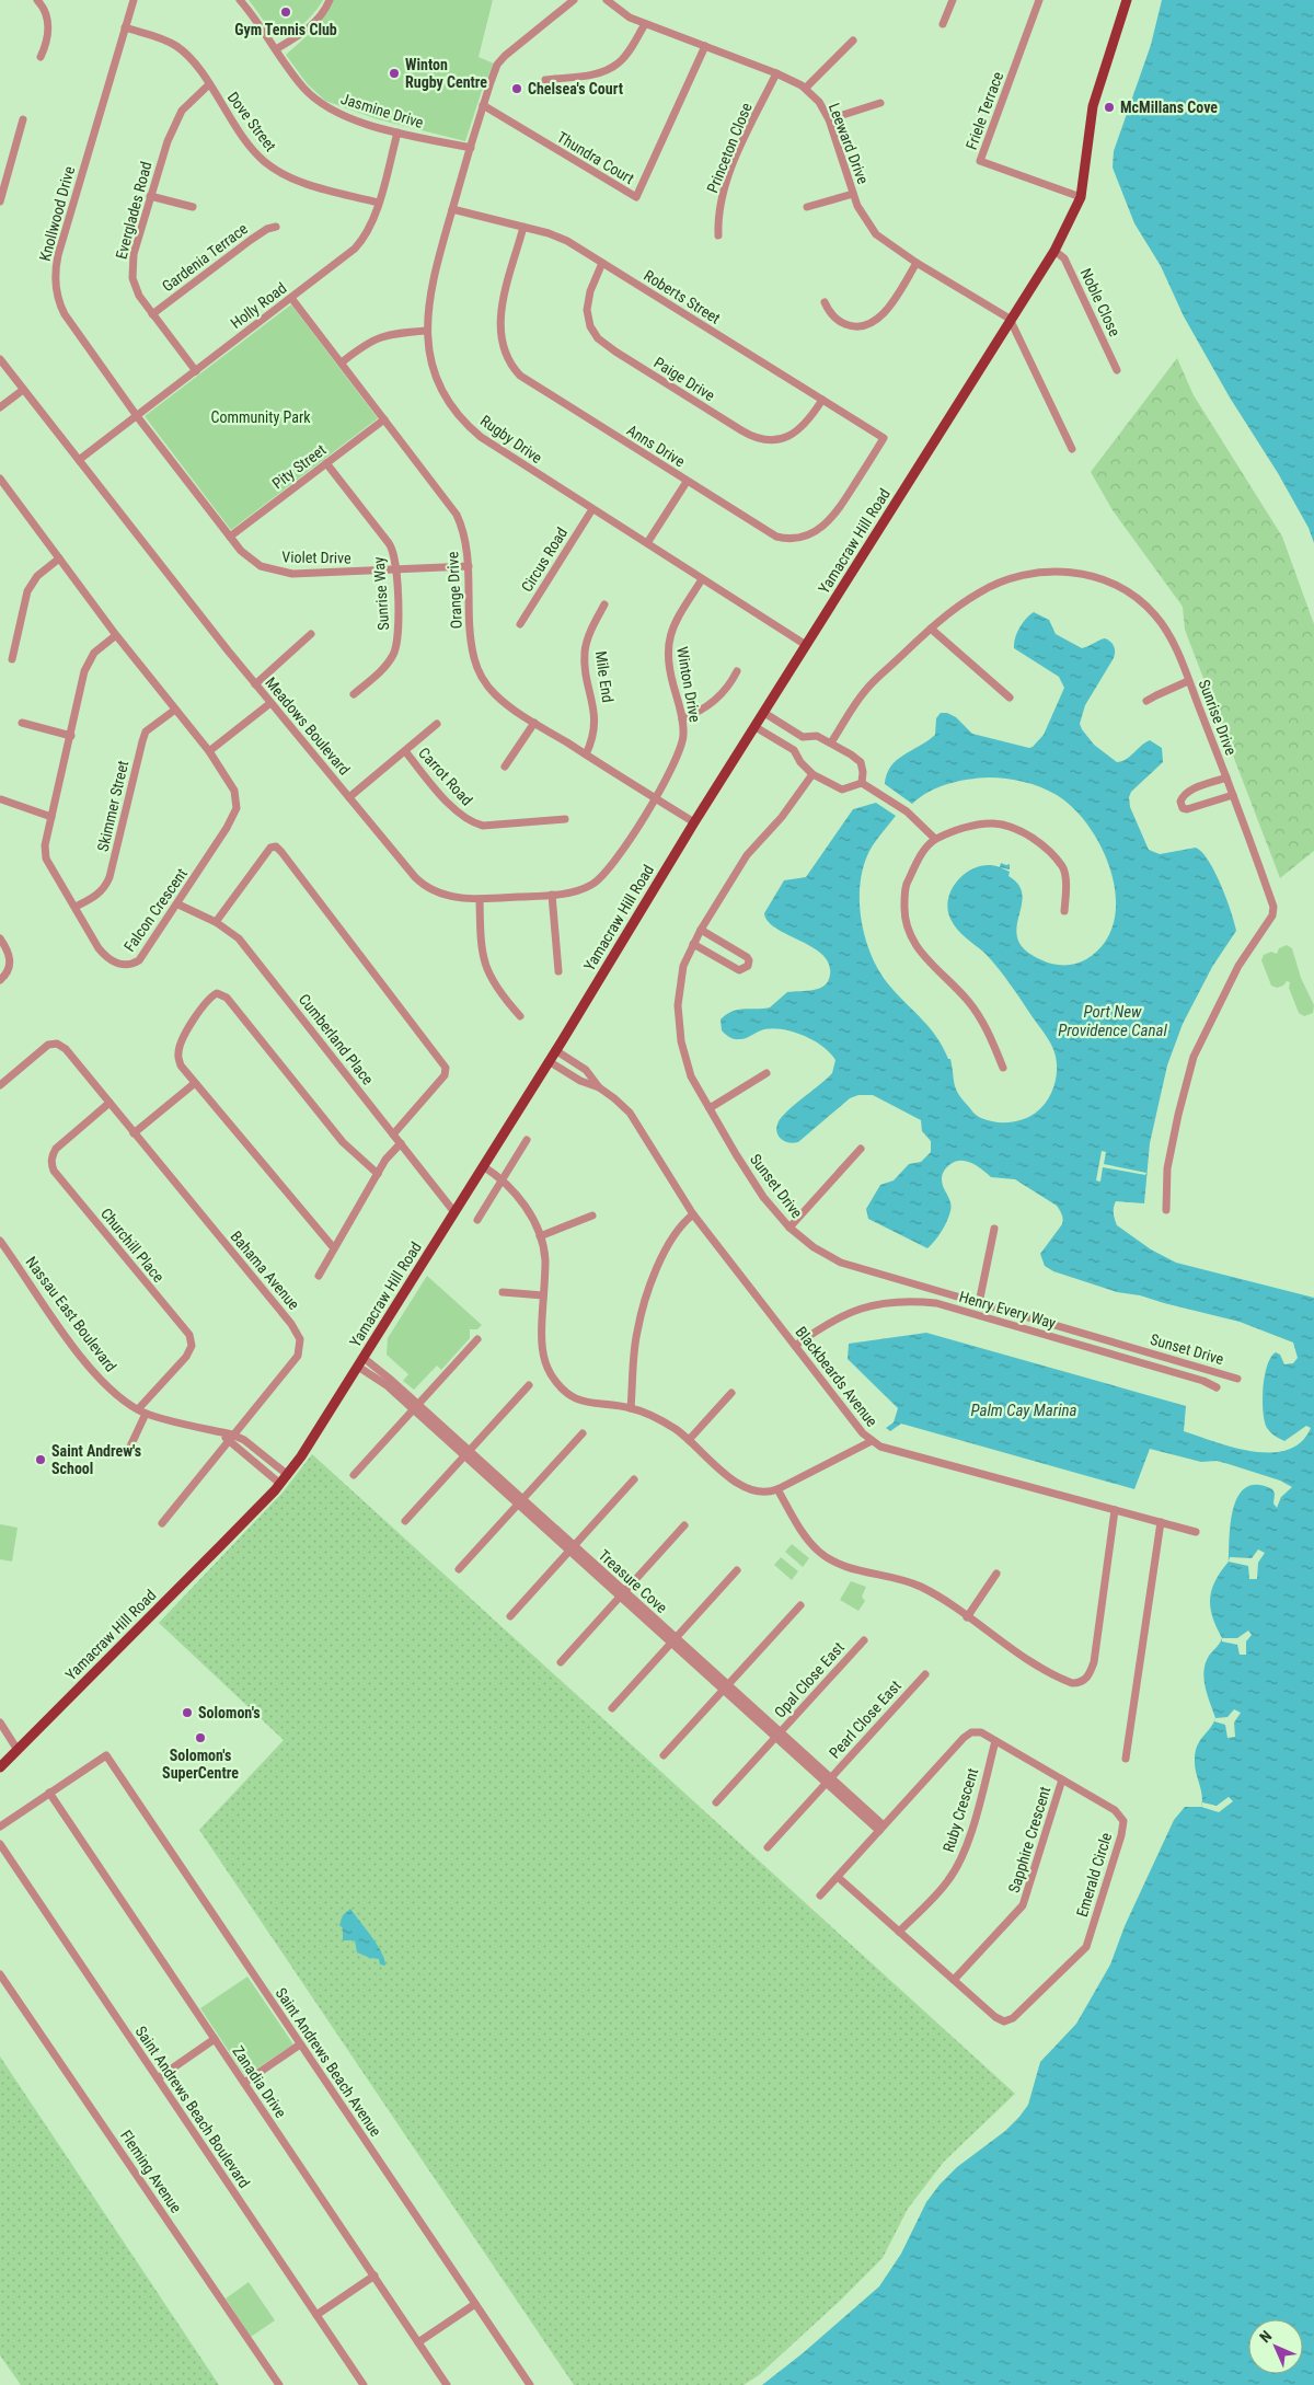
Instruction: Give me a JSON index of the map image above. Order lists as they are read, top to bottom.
{
  "streets": {
    "main road": ["Yamacraw Hill Road"],
    "street": [
      "Jasmine Drive",
      "Friele Terrace",
      "Dove Street",
      "Leeward Drive",
      "Princeton Close",
      "Thundra Court",
      "Everglades Road",
      "Knollwood Drive",
      "Gardenia Terrace",
      "Roberts Street",
      "Noble Close",
      "Holly Road",
      "Paige Drive",
      "Rugby Drive",
      "Anns Drive",
      "Pity Street",
      "Violet Drive",
      "Circus Road",
      "Orange Drive",
      "Sunrise Way",
      "Mile End",
      "Winton Drive",
      "Sunrise Drive",
      "Meadows Boulevard",
      "Carrot Road",
      "Skimmer Street",
      "Falcon Crescent",
      "Cumberland Place",
      "Sunset Drive",
      "Churchill Place",
      "Bahama Avenue",
      "Henry Every Way",
      "Nassau East Boulevard",
      "Blackbeards Avenue",
      "Treasure Cove",
      "Opal Close East",
      "Pearl Close East",
      "Ruby Crescent",
      "Sapphire Crescent",
      "Emerald Circle",
      "Saint Andrews Beach Avenue",
      "Zanadia Drive",
      "Saint Andrews Beach Boulevard",
      "Fleming Avenue"
    ]
  },
  "crossings": [
    ["Jasmine Drive", "Holly Road"],
    ["Jasmine Drive", "Rugby Drive"],
    ["Friele Terrace", "Yamacraw Hill Road"],
    ["Dove Street", "Everglades Road"],
    ["Dove Street", "Knollwood Drive"],
    ["Dove Street", "Holly Road"],
    ["Leeward Drive", "Princeton Close"],
    ["Leeward Drive", "Thundra Court"],
    ["Leeward Drive", "Yamacraw Hill Road"],
    ["Thundra Court", "Rugby Drive"],
    ["Everglades Road", "Gardenia Terrace"],
    ["Everglades Road", "Holly Road"],
    ["Knollwood Drive", "Holly Road"],
    ["Knollwood Drive", "Violet Drive"],
    ["Roberts Street", "Paige Drive"],
    ["Roberts Street", "Rugby Drive"],
    ["Roberts Street", "Anns Drive"],
    ["Noble Close", "Yamacraw Hill Road"],
    ["Holly Road", "Violet Drive"],
    ["Holly Road", "Orange Drive"],
    ["Holly Road", "Meadows Boulevard"],
    ["Rugby Drive", "Yamacraw Hill Road"],
    ["Rugby Drive", "Circus Road"],
    ["Rugby Drive", "Winton Drive"],
    ["Pity Street", "Violet Drive"],
    ["Pity Street", "Orange Drive"],
    ["Pity Street", "Sunrise Way"],
    ["Yamacraw Hill Road", "Orange Drive"],
    ["Yamacraw Hill Road", "Cumberland Place"],
    ["Yamacraw Hill Road", "Nassau East Boulevard"],
    ["Yamacraw Hill Road", "Blackbeards Avenue"],
    ["Yamacraw Hill Road", "Treasure Cove"],
    ["Violet Drive", "Orange Drive"],
    ["Violet Drive", "Sunrise Way"],
    ["Orange Drive", "Mile End"],
    ["Orange Drive", "Winton Drive"],
    ["Orange Drive", "Meadows Boulevard"],
    ["Winton Drive", "Meadows Boulevard"],
    ["Meadows Boulevard", "Carrot Road"],
    ["Skimmer Street", "Falcon Crescent"],
    ["Falcon Crescent", "Cumberland Place"],
    ["Churchill Place", "Bahama Avenue"],
    ["Churchill Place", "Nassau East Boulevard"],
    ["Bahama Avenue", "Nassau East Boulevard"],
    ["Henry Every Way", "Blackbeards Avenue"],
    ["Treasure Cove", "Opal Close East"],
    ["Treasure Cove", "Pearl Close East"],
    ["Treasure Cove", "Emerald Circle"],
    ["Ruby Crescent", "Emerald Circle"],
    ["Sapphire Crescent", "Emerald Circle"],
    ["Saint Andrews Beach Avenue", "Zanadia Drive"]
  ],
  "water": ["Port New Providence Canal", "Palm Cay Marina"],
  "parks": ["Community Park"],
  "places": [
    "Gym Tennis Club",
    "Winton Rugby Centre",
    "Chelsea's Court",
    "McMillans Cove",
    "Saint Andrew's School",
    "Solomon's",
    "Solomon's SuperCentre"
  ],
  "north": "top left"
}
